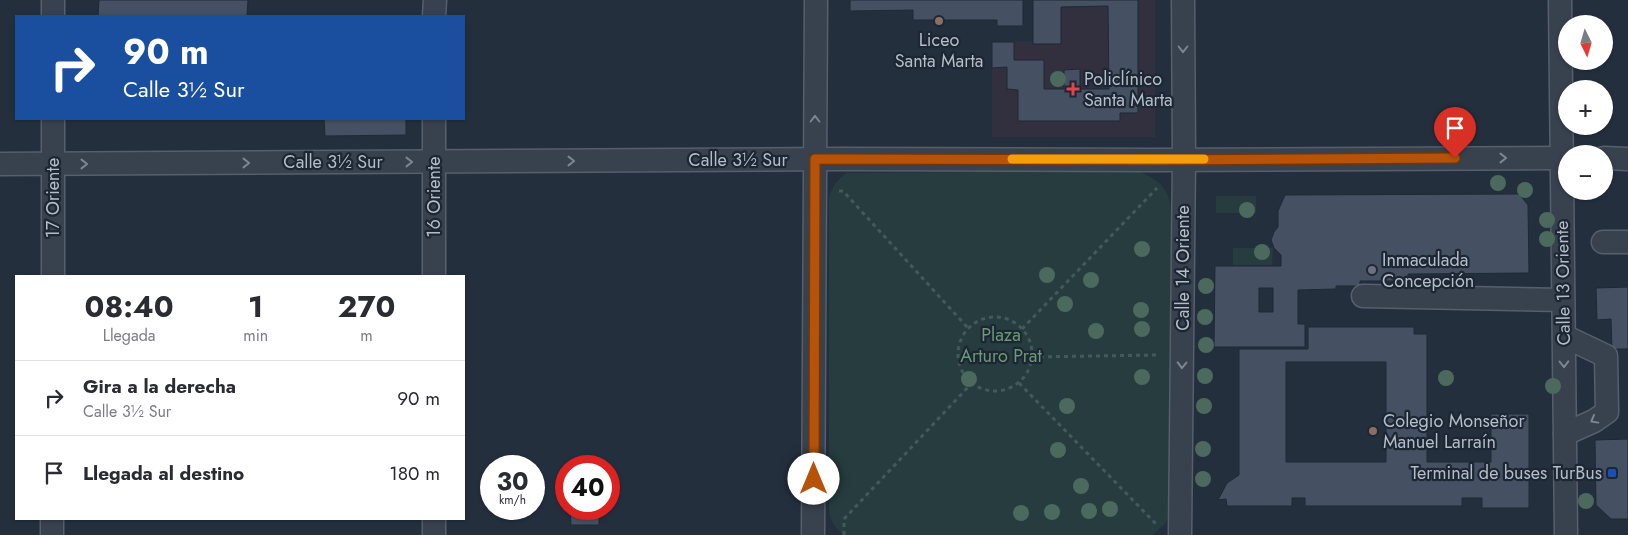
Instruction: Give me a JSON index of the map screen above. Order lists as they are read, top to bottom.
{
  "streets": {
    "street": [
      "Calle 3½ Sur",
      "16 Oriente",
      "17 Oriente",
      "Calle 14 Oriente",
      "Calle 13 Oriente"
    ]
  },
  "crossings": [
    ["Calle 3½ Sur", "16 Oriente"],
    ["Calle 3½ Sur", "17 Oriente"],
    ["Calle 3½ Sur", "Calle 14 Oriente"]
  ],
  "one_way": ["Calle 3½ Sur", "Calle 14 Oriente"],
  "parks": ["Plaza Arturo Prat"],
  "places": {
    "other": ["Liceo Santa Marta", "Inmaculada Concepción", "Colegio Monseñor Manuel Larraín"],
    "health": ["Policlínico Santa Marta"],
    "transit": ["Terminal de buses TurBus"]
  },
  "north": "bottom",
  "page": {
    "map_buttons": ["+", "−"],
    "turn": ["90 m", "Calle 3½ Sur"],
    "eta": [
      "08:40",
      "Llegada",
      "1",
      "min",
      "270",
      "m"
    ],
    "list": [
      {
        "name": "Gira a la derecha",
        "note": "Calle 3½ Sur",
        "value": "90 m"
      },
      {
        "name": "Llegada al destino",
        "value": "180 m"
      }
    ],
    "speed": "30 km/h",
    "limit": "40"
  }
}
